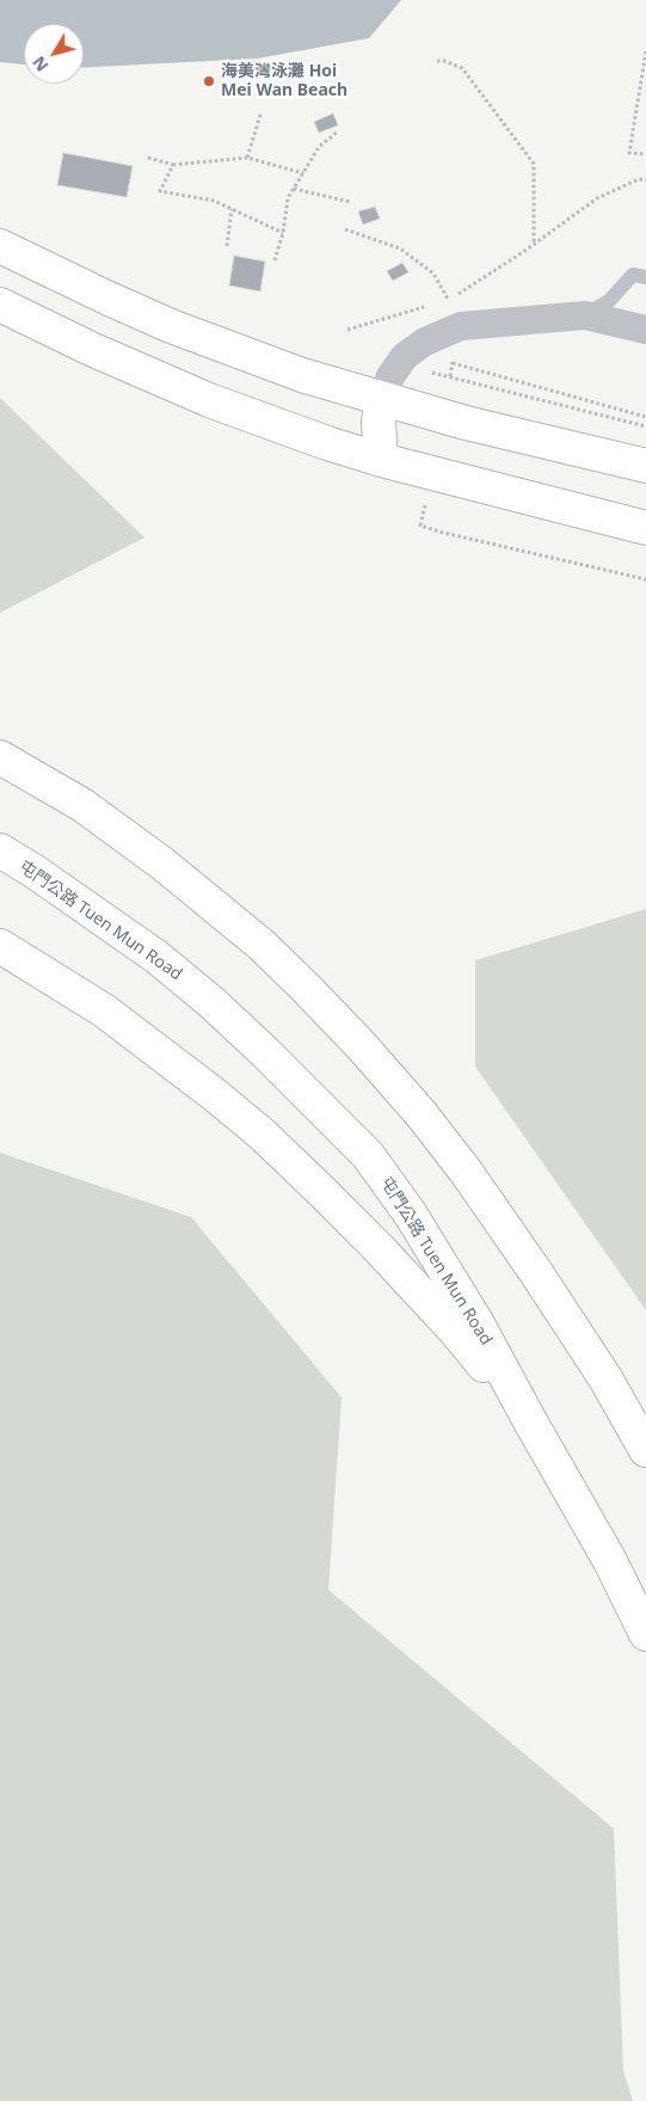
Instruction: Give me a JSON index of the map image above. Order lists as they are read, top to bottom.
{
  "streets": {
    "main road": ["屯門公路 Tuen Mun Road"]
  },
  "places": ["海美灣泳灘 Hoi Mei Wan Beach"],
  "north": "bottom left"
}
